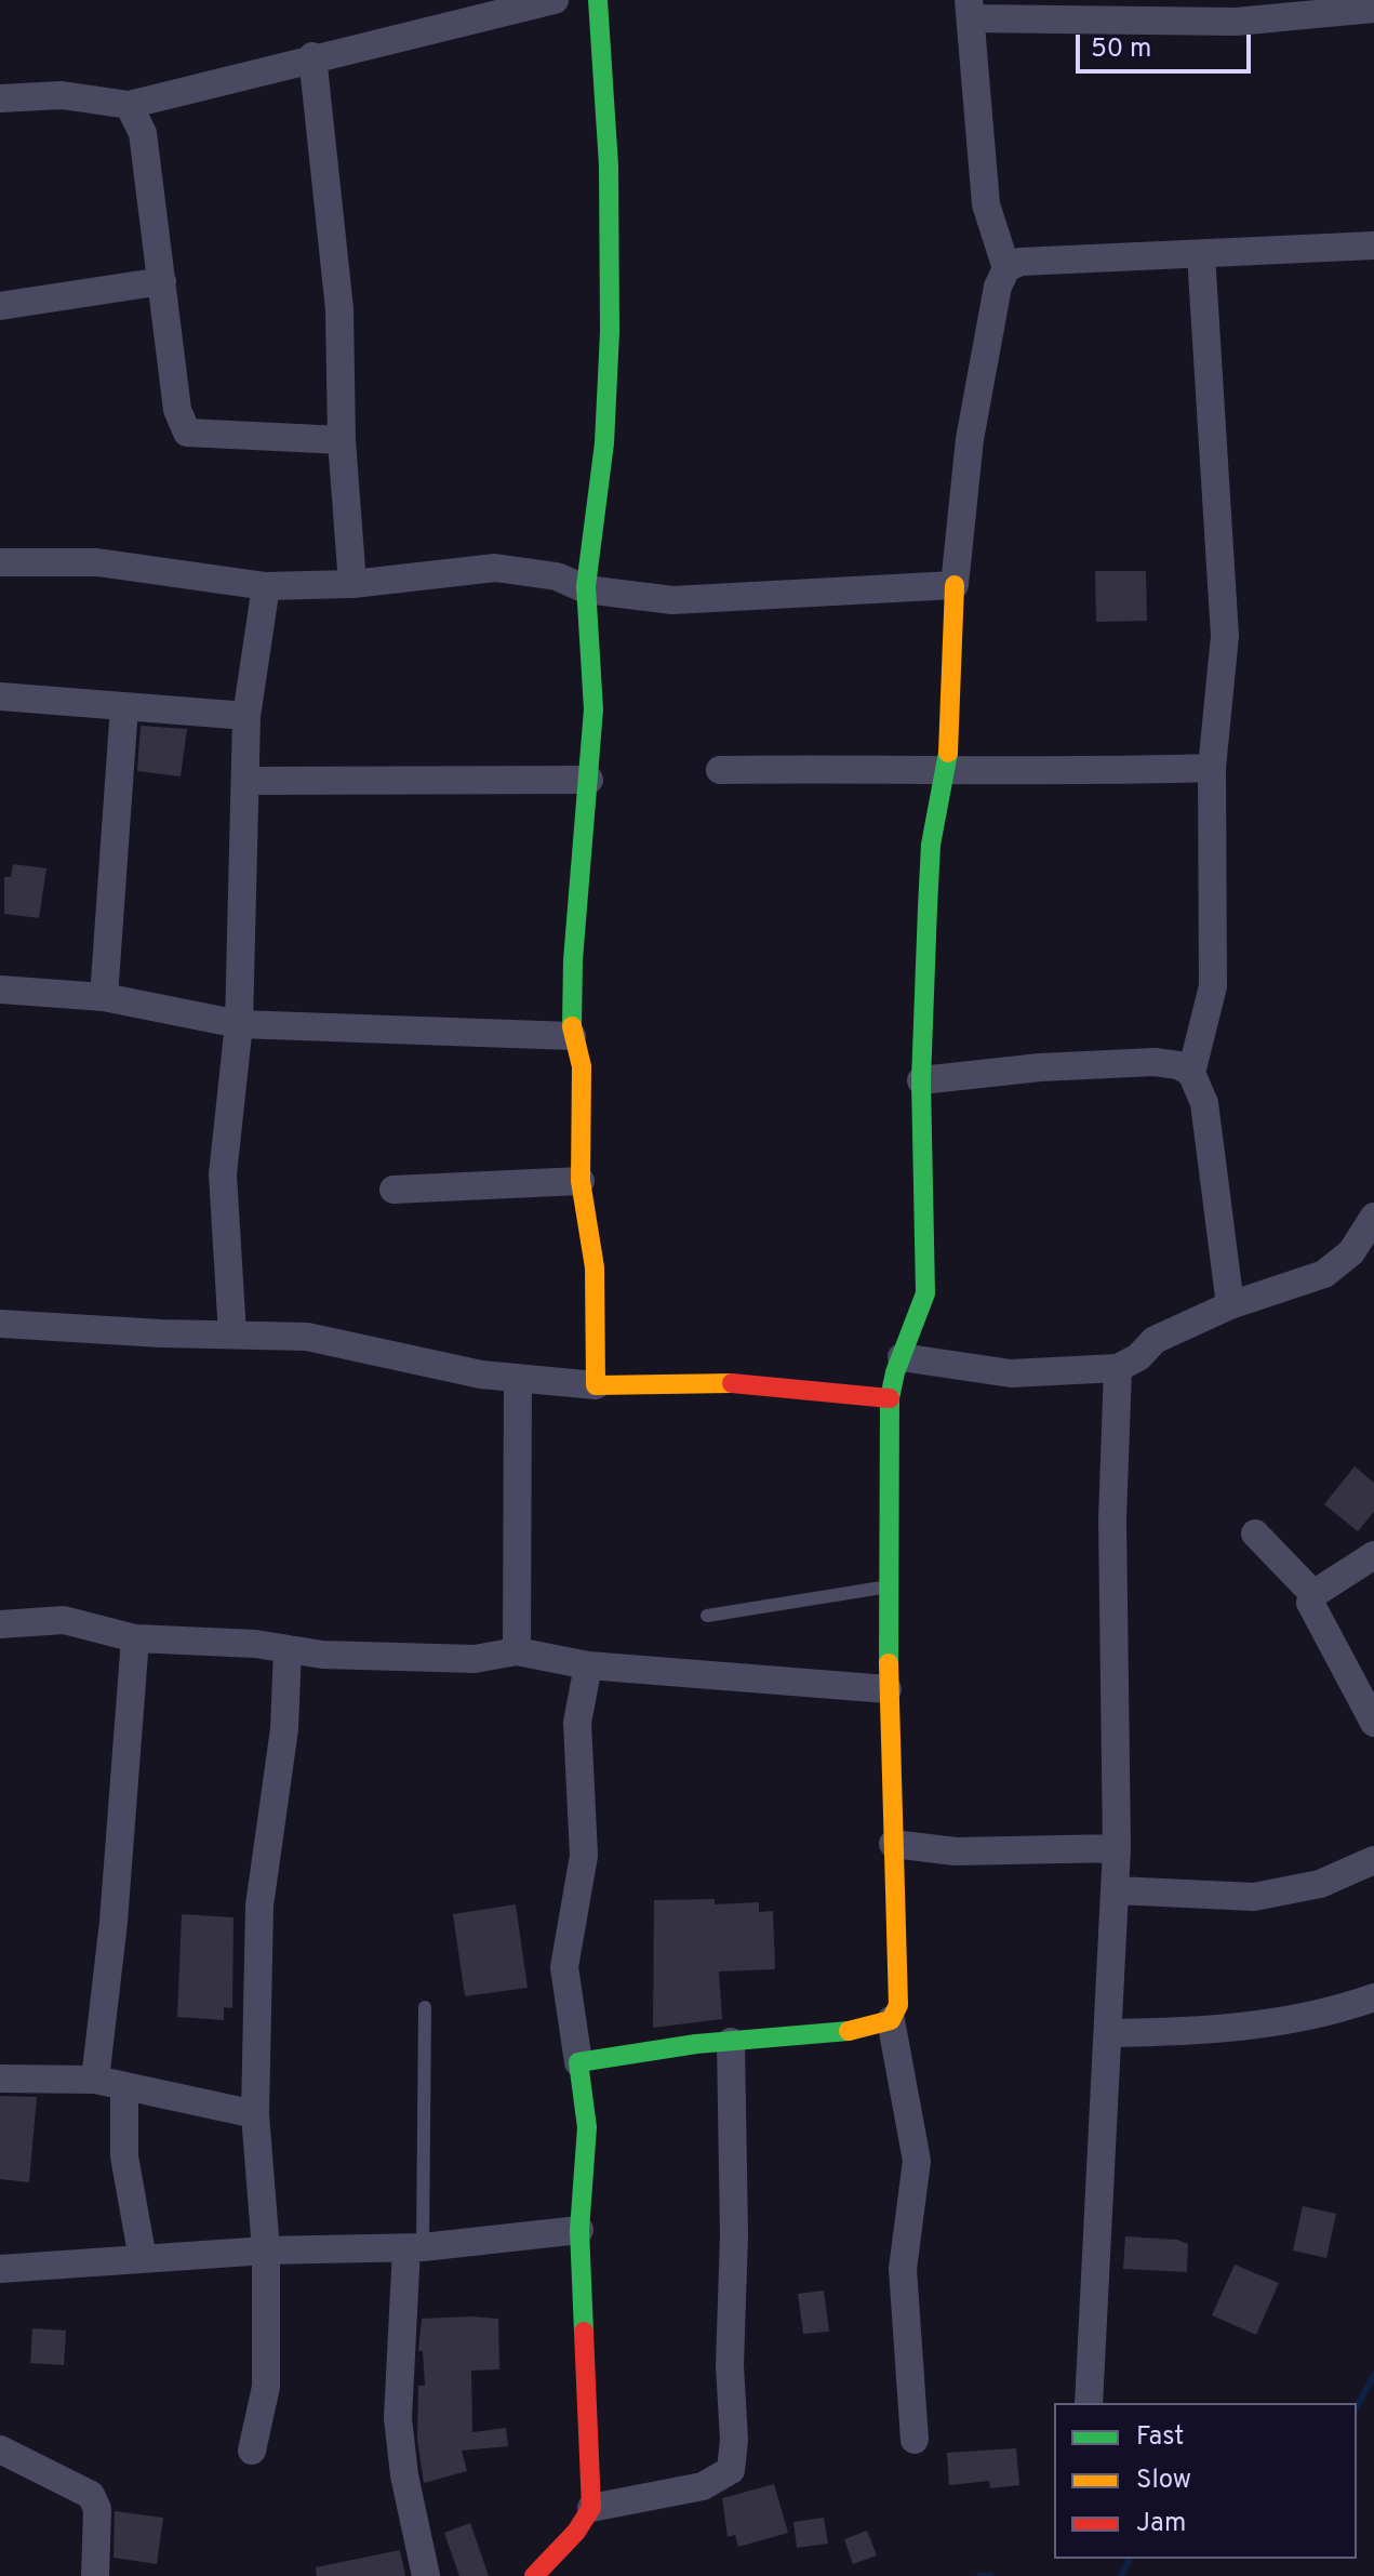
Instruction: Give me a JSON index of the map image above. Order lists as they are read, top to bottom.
{
  "legend": ["Fast", "Slow", "Jam"],
  "scale_bar": "50 m"
}
